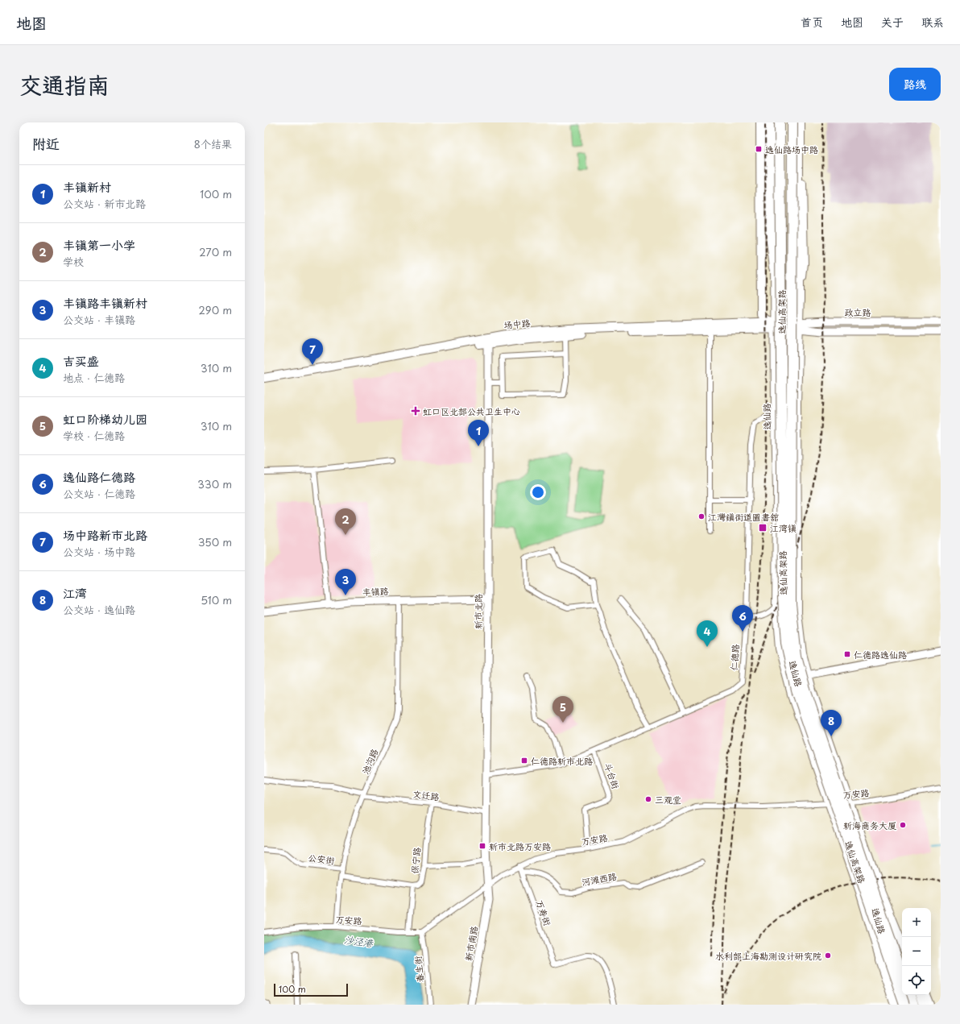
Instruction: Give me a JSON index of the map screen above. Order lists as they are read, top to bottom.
{
  "streets": {
    "highway": ["逸仙高架路"],
    "main road": ["政立路", "场中路", "逸仙路"],
    "street": [
      "丰镇路",
      "新市北路",
      "仁德路",
      "池沟路",
      "斗台街",
      "万安路",
      "文迁路",
      "公安街",
      "保宁路",
      "河滩西路",
      "万寿街",
      "新市南路",
      "春生街"
    ]
  },
  "crossings": [
    ["逸仙高架路", "逸仙路"],
    ["政立路", "场中路"],
    ["政立路", "逸仙路"],
    ["场中路", "逸仙路"],
    ["场中路", "新市北路"],
    ["逸仙路", "仁德路"],
    ["逸仙路", "万安路"],
    ["丰镇路", "新市北路"],
    ["丰镇路", "池沟路"],
    ["新市北路", "仁德路"],
    ["新市北路", "万安路"],
    ["新市北路", "文迁路"],
    ["新市北路", "新市南路"],
    ["仁德路", "斗台街"],
    ["池沟路", "万安路"],
    ["池沟路", "文迁路"],
    ["池沟路", "公安街"],
    ["斗台街", "万安路"],
    ["万安路", "保宁路"],
    ["万安路", "万寿街"],
    ["万安路", "新市南路"],
    ["万安路", "春生街"],
    ["文迁路", "保宁路"],
    ["公安街", "保宁路"],
    ["河滩西路", "万寿街"]
  ],
  "water": ["沙泾港"],
  "places": {
    "transit": [
      "逸仙路场中路",
      "江湾镇",
      "仁德路逸仙路",
      "仁德路新市北路",
      "新市北路万安路"
    ],
    "health": ["虹口区北部公共卫生中心"],
    "other": [
      "江灣鎮街道圖書舘",
      "三观堂",
      "新海商务大厦",
      "水利部上海勘测设计研究院"
    ]
  },
  "scale_bar": "100 m",
  "page": {
    "header": "地图",
    "nav": [
      "首页",
      "地图",
      "关于",
      "联系"
    ],
    "title": "交通指南",
    "buttons": "路线",
    "heading": ["附近", "8个结果"],
    "list": [
      {
        "mark": "1",
        "name": "丰镇新村",
        "note": "公交站 · 新市北路",
        "value": "100 m"
      },
      {
        "mark": "2",
        "name": "丰镇第一小学",
        "note": "学校",
        "value": "270 m"
      },
      {
        "mark": "3",
        "name": "丰镇路丰镇新村",
        "note": "公交站 · 丰镇路",
        "value": "290 m"
      },
      {
        "mark": "4",
        "name": "吉买盛",
        "note": "地点 · 仁德路",
        "value": "310 m"
      },
      {
        "mark": "5",
        "name": "虹口阶梯幼儿园",
        "note": "学校 · 仁德路",
        "value": "310 m"
      },
      {
        "mark": "6",
        "name": "逸仙路仁德路",
        "note": "公交站 · 仁德路",
        "value": "330 m"
      },
      {
        "mark": "7",
        "name": "场中路新市北路",
        "note": "公交站 · 场中路",
        "value": "350 m"
      },
      {
        "mark": "8",
        "name": "江湾",
        "note": "公交站 · 逸仙路",
        "value": "510 m"
      }
    ],
    "pins": [
      "7",
      "1",
      "2",
      "3",
      "6",
      "4",
      "5",
      "8"
    ],
    "map_buttons": ["+", "−"],
    "scale": "100 m"
  }
}
